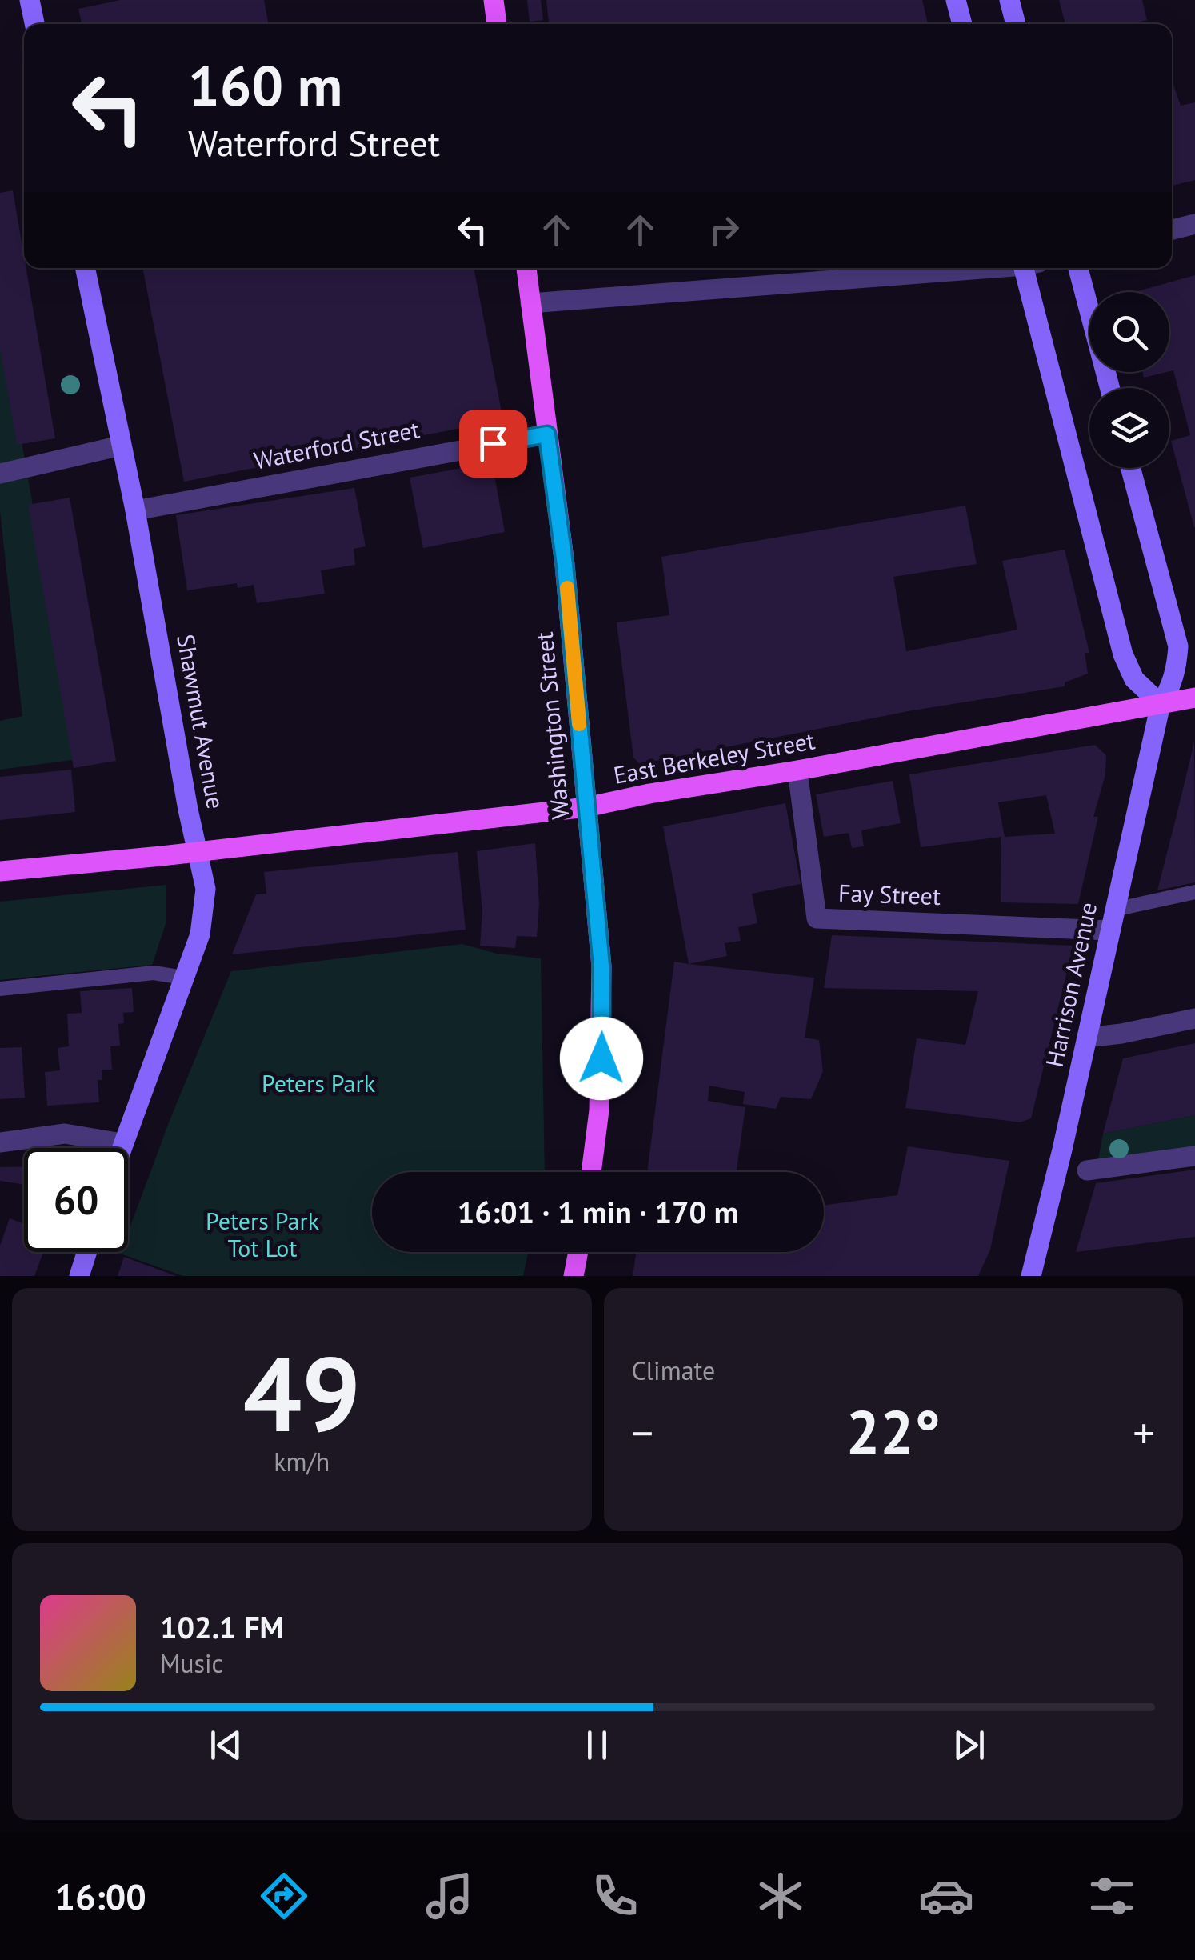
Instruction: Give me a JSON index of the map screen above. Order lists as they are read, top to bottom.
{
  "streets": {
    "main road": [
      "Shawmut Avenue",
      "Washington Street",
      "East Berkeley Street",
      "Harrison Avenue"
    ],
    "street": ["Waterford Street", "Fay Street"]
  },
  "crossings": [
    ["Waterford Street", "Shawmut Avenue"],
    ["Waterford Street", "Washington Street"],
    ["Shawmut Avenue", "East Berkeley Street"],
    ["Washington Street", "East Berkeley Street"],
    ["East Berkeley Street", "Fay Street"],
    ["East Berkeley Street", "Harrison Avenue"],
    ["Fay Street", "Harrison Avenue"]
  ],
  "parks": ["Peters Park", "Peters Park Tot Lot"],
  "page": {
    "turn": ["160 m", "Waterford Street"],
    "limit": "60",
    "trip": "16:01 · 1 min · 170 m",
    "tile": [
      ["49", "km/h"],
      "Climate"
    ],
    "heat": ["−", "22°", "+"],
    "song": ["102.1 FM", "Music"],
    "tabs": "16:00"
  }
}
